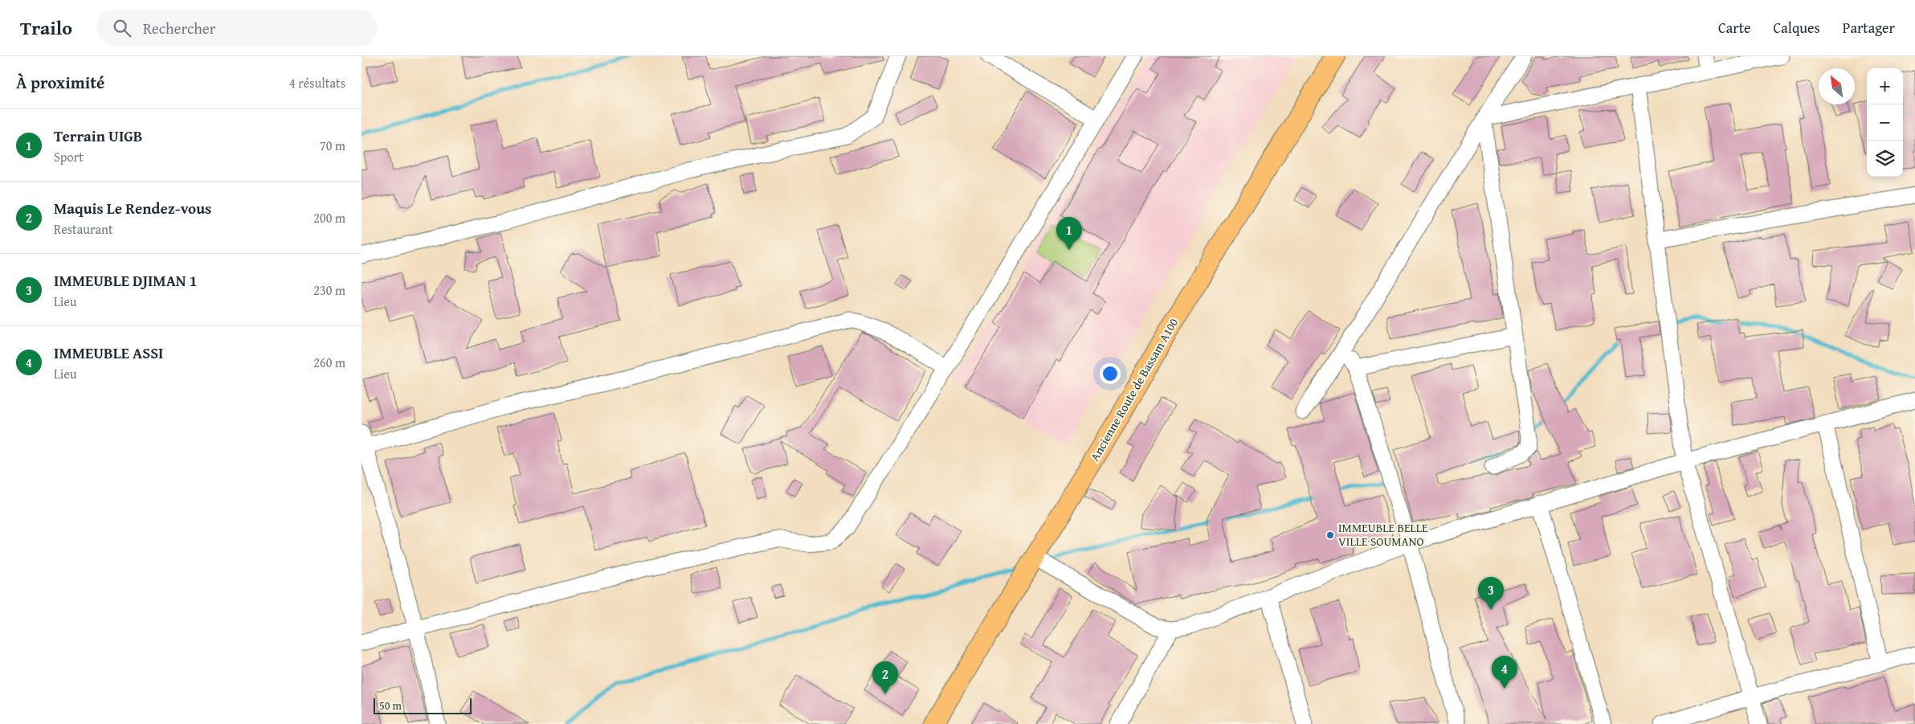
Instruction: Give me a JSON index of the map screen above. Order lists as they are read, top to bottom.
{
  "streets": {
    "main road": ["Ancienne Route de Bassam A100"]
  },
  "places": ["IMMEUBLE BELLE VILLE SOUMANO"],
  "scale_bar": "50 m",
  "north": "top left",
  "page": {
    "header": "Trailo",
    "search": "Rechercher",
    "nav": ["Carte", "Calques", "Partager"],
    "heading": ["À proximité", "4 résultats"],
    "map_buttons": ["+", "−"],
    "list": [
      {
        "mark": "1",
        "name": "Terrain UIGB",
        "note": "Sport",
        "value": "70 m"
      },
      {
        "mark": "2",
        "name": "Maquis Le Rendez-vous",
        "note": "Restaurant",
        "value": "200 m"
      },
      {
        "mark": "3",
        "name": "IMMEUBLE DJIMAN 1",
        "note": "Lieu",
        "value": "230 m"
      },
      {
        "mark": "4",
        "name": "IMMEUBLE ASSI",
        "note": "Lieu",
        "value": "260 m"
      }
    ],
    "pins": [
      "1",
      "3",
      "4",
      "2"
    ],
    "scale": "50 m"
  }
}
